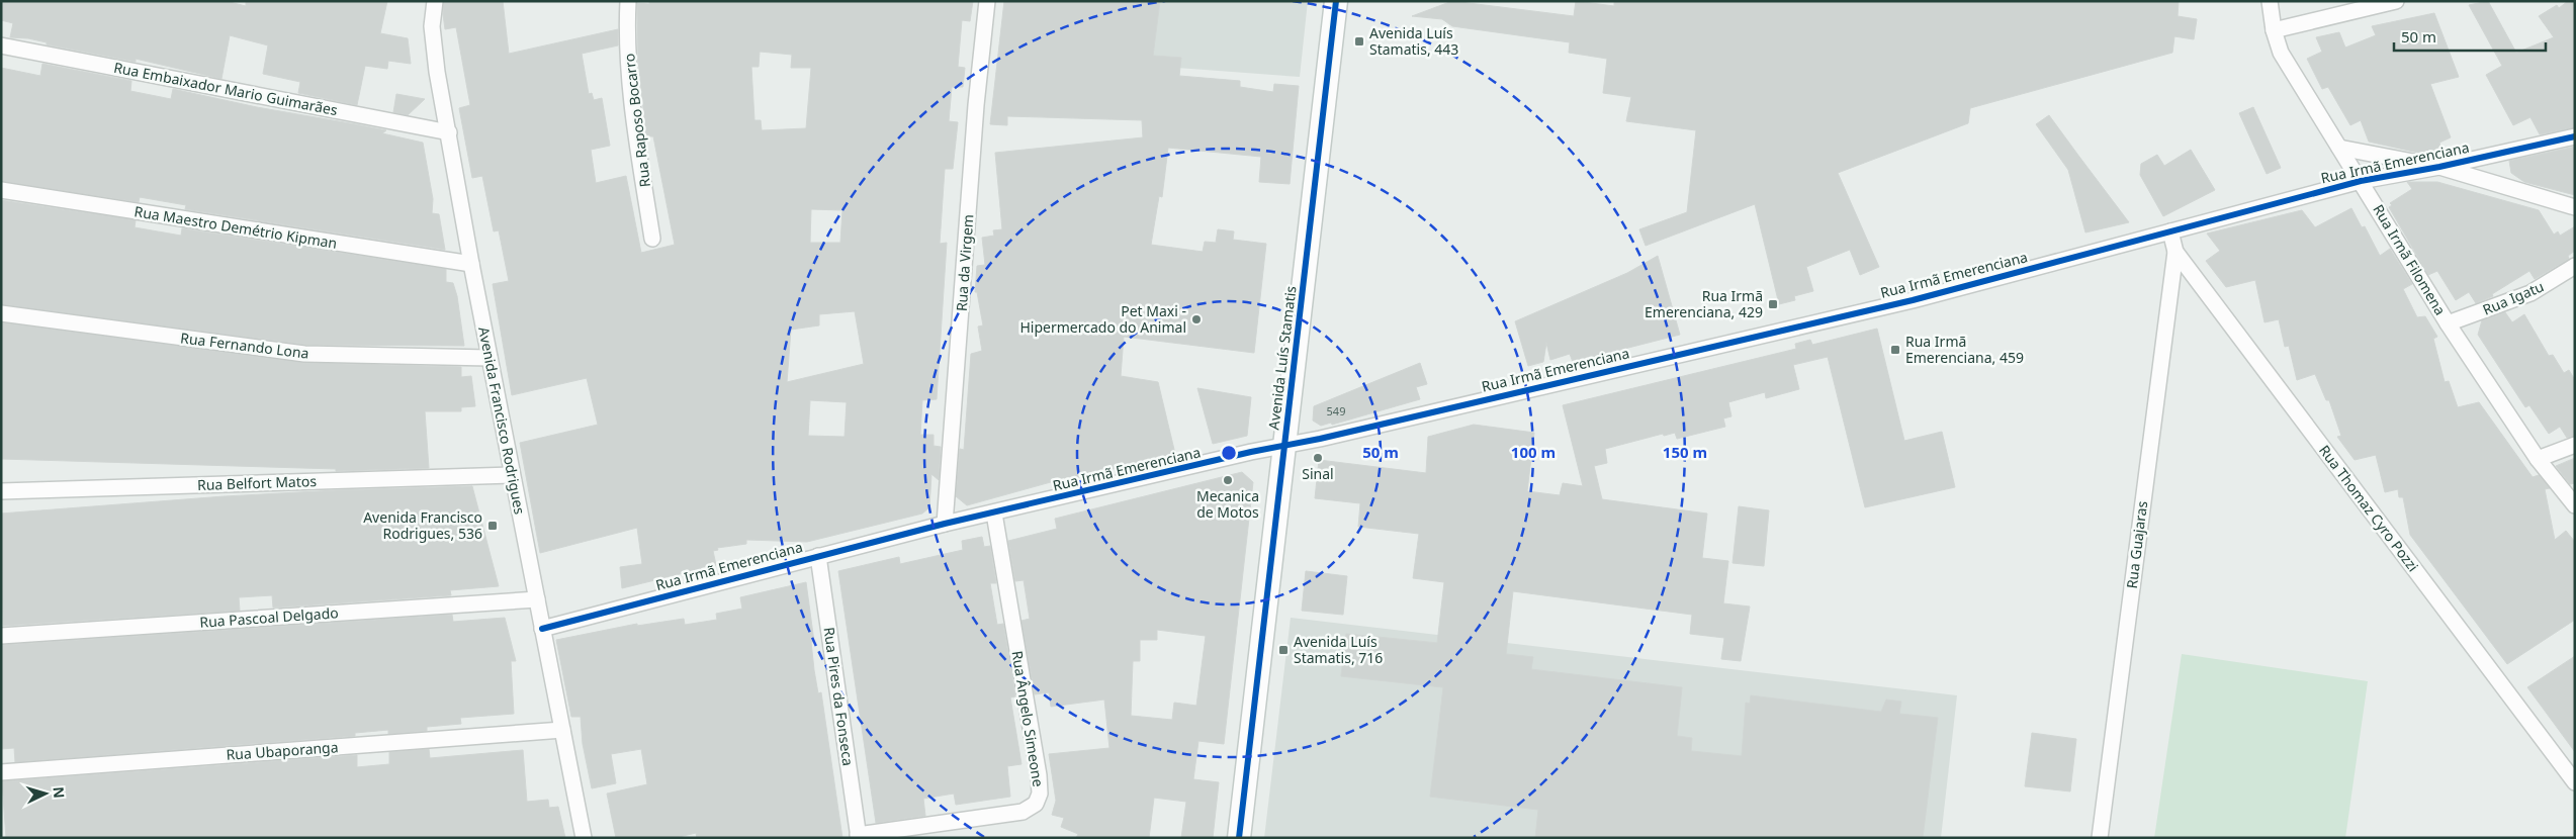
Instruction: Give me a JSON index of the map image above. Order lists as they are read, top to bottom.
{
  "streets": {
    "main road": ["Avenida Luís Stamatis"],
    "street": [
      "Rua Embaixador Mario Guimarães",
      "Rua Raposo Bocarro",
      "Rua Irmã Emerenciana",
      "Rua Maestro Demétrio Kipman",
      "Rua Irmã Filomena",
      "Rua da Virgem",
      "Rua Igatu",
      "Rua Fernando Lona",
      "Avenida Francisco Rodrigues",
      "Rua Belfort Matos",
      "Rua Thomaz Cyro Pozzi",
      "Rua Guajaras",
      "Rua Pascoal Delgado",
      "Rua Pires da Fonseca",
      "Rua Ângelo Simeone",
      "Rua Ubaporanga"
    ]
  },
  "crossings": [
    ["Rua Embaixador Mario Guimarães", "Avenida Francisco Rodrigues"],
    ["Rua Irmã Emerenciana", "Rua Irmã Filomena"],
    ["Rua Irmã Emerenciana", "Rua da Virgem"],
    ["Rua Irmã Emerenciana", "Avenida Luís Stamatis"],
    ["Rua Irmã Emerenciana", "Avenida Francisco Rodrigues"],
    ["Rua Irmã Emerenciana", "Rua Thomaz Cyro Pozzi"],
    ["Rua Irmã Emerenciana", "Rua Pires da Fonseca"],
    ["Rua Irmã Emerenciana", "Rua Ângelo Simeone"],
    ["Rua Maestro Demétrio Kipman", "Avenida Francisco Rodrigues"],
    ["Rua Irmã Filomena", "Rua Igatu"],
    ["Rua Fernando Lona", "Avenida Francisco Rodrigues"],
    ["Avenida Francisco Rodrigues", "Rua Belfort Matos"],
    ["Avenida Francisco Rodrigues", "Rua Pascoal Delgado"],
    ["Avenida Francisco Rodrigues", "Rua Ubaporanga"],
    ["Rua Thomaz Cyro Pozzi", "Rua Guajaras"],
    ["Rua Pires da Fonseca", "Rua Ângelo Simeone"]
  ],
  "places": {
    "transit": [
      "Avenida Luís Stamatis, 443",
      "Rua Irmã Emerenciana, 429",
      "Rua Irmã Emerenciana, 459",
      "Avenida Francisco Rodrigues, 536",
      "Avenida Luís Stamatis, 716"
    ],
    "other": ["Pet Maxi - Hipermercado do Animal", "Sinal", "Mecanica de Motos"]
  },
  "house_numbers": ["549"],
  "scale_bar": "50 m",
  "north": "right",
  "rings": ["50 m", "100 m", "150 m"]
}
